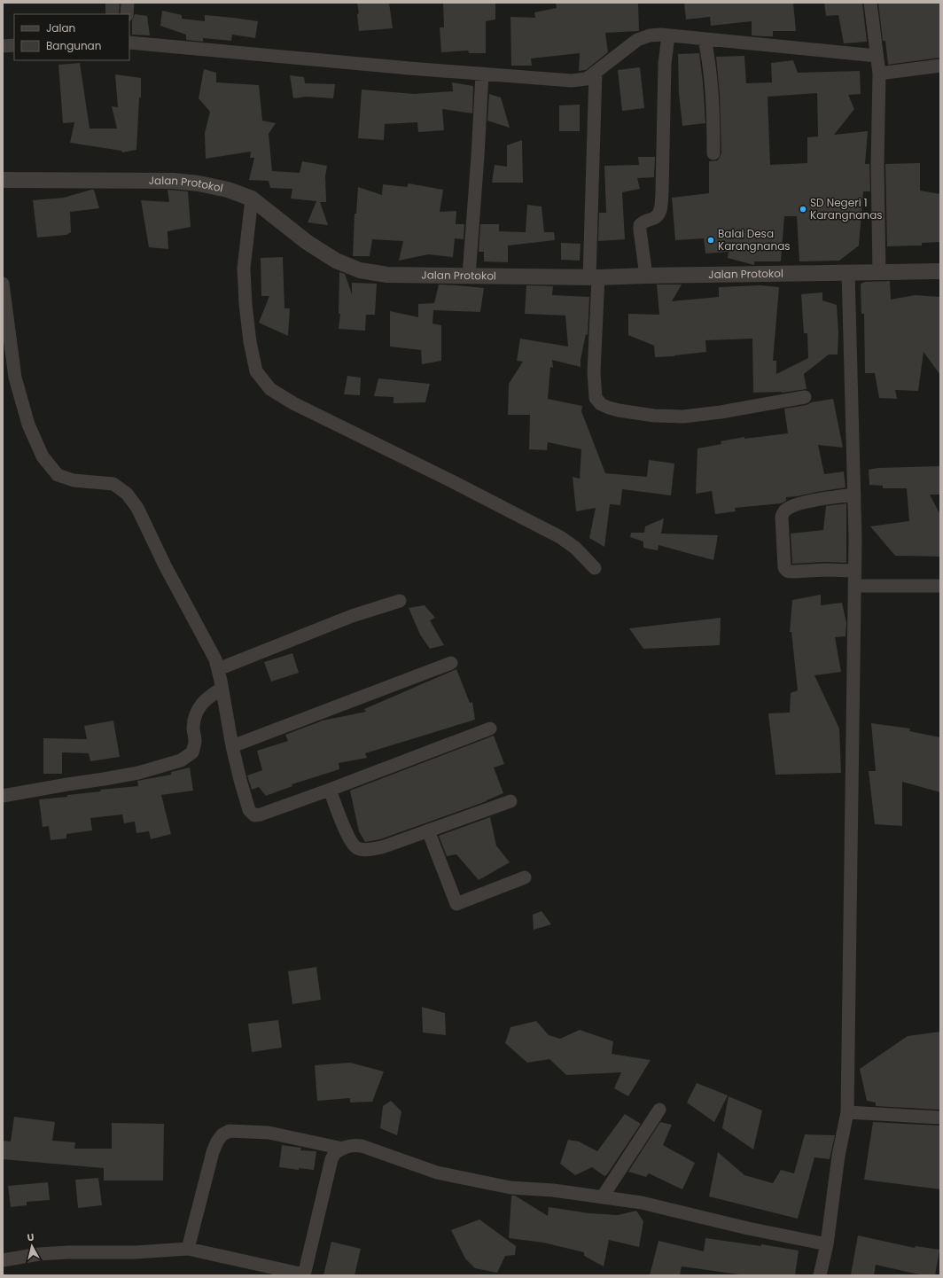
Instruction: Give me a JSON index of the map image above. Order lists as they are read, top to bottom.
{
  "streets": {
    "street": ["Jalan Protokol"]
  },
  "places": ["SD Negeri 1 Karangnanas", "Balai Desa Karangnanas"],
  "legend": ["Jalan", "Bangunan"],
  "north": "top"
}
